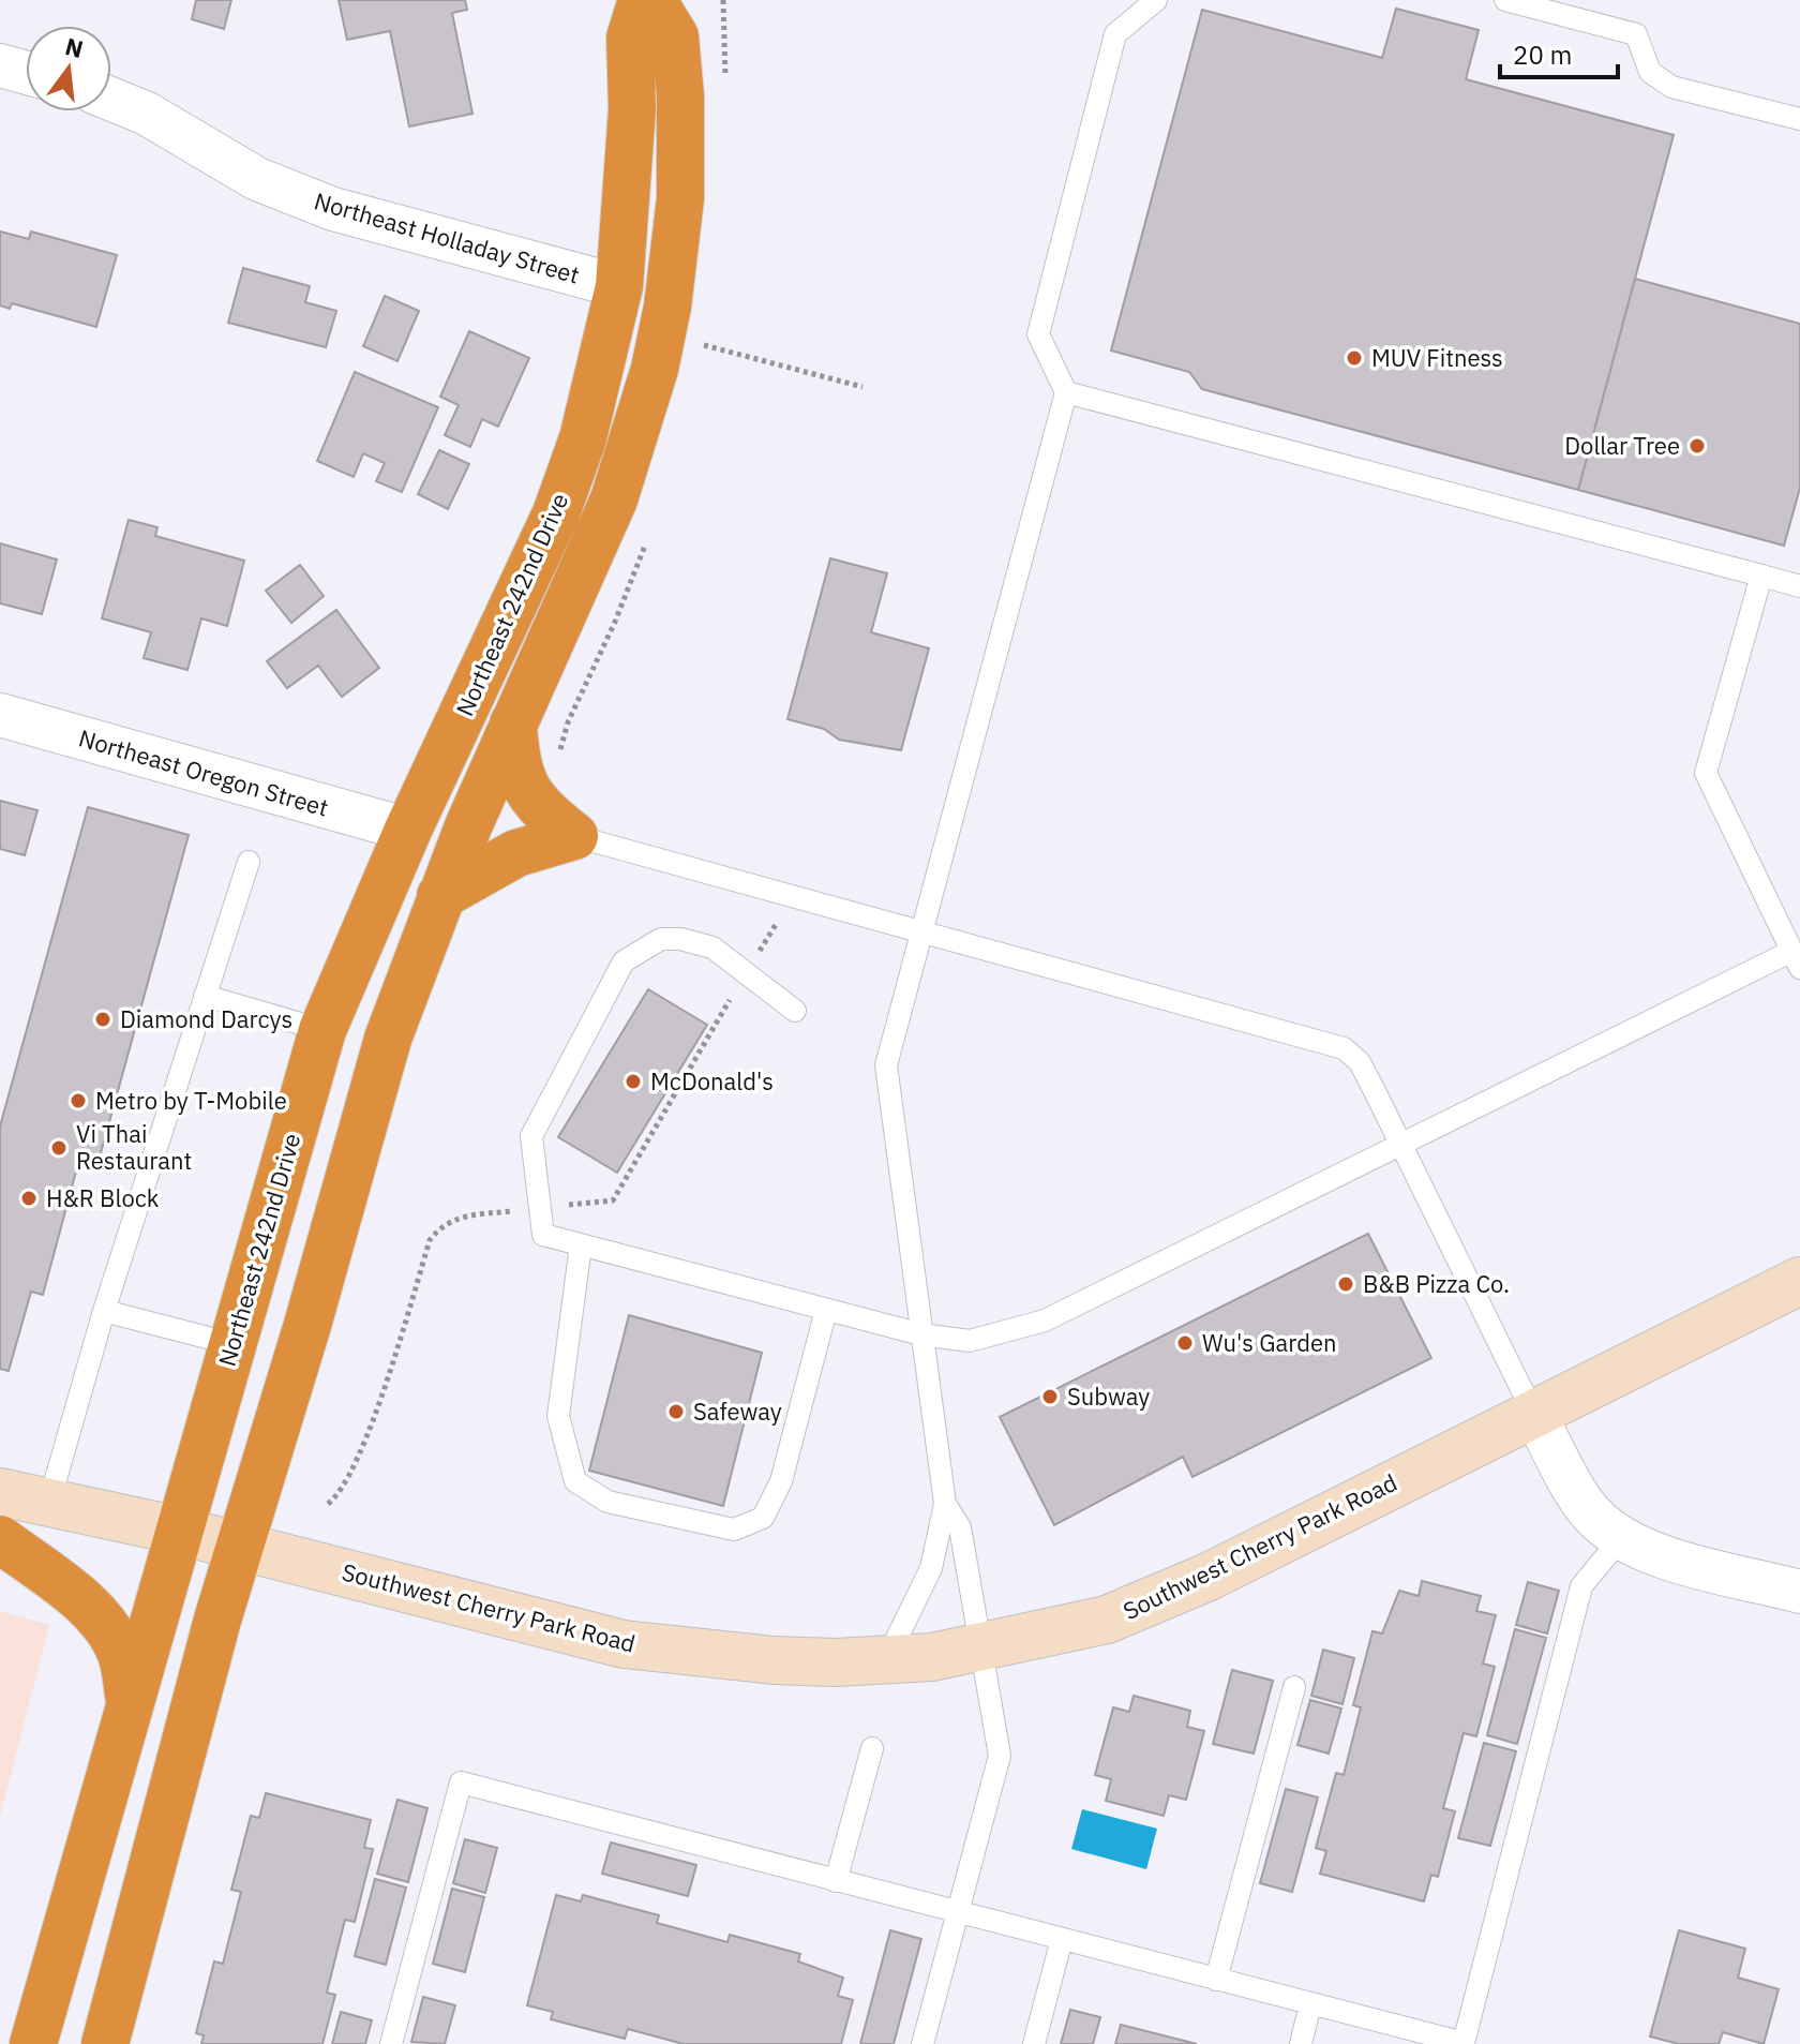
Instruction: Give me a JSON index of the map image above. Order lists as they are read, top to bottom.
{
  "streets": {
    "highway": ["Northeast 242nd Drive"],
    "main road": ["Southwest Cherry Park Road"],
    "street": ["Northeast Holladay Street", "Northeast Oregon Street"]
  },
  "crossings": [
    ["Northeast Holladay Street", "Northeast 242nd Drive"],
    ["Northeast 242nd Drive", "Northeast Oregon Street"],
    ["Northeast 242nd Drive", "Southwest Cherry Park Road"]
  ],
  "places": [
    "MUV Fitness",
    "Dollar Tree",
    "Diamond Darcys",
    "McDonald's",
    "Metro by T-Mobile",
    "Vi Thai Restaurant",
    "H&R Block",
    "B&B Pizza Co.",
    "Wu's Garden",
    "Subway",
    "Safeway"
  ],
  "scale_bar": "20 m",
  "north": "top"
}
